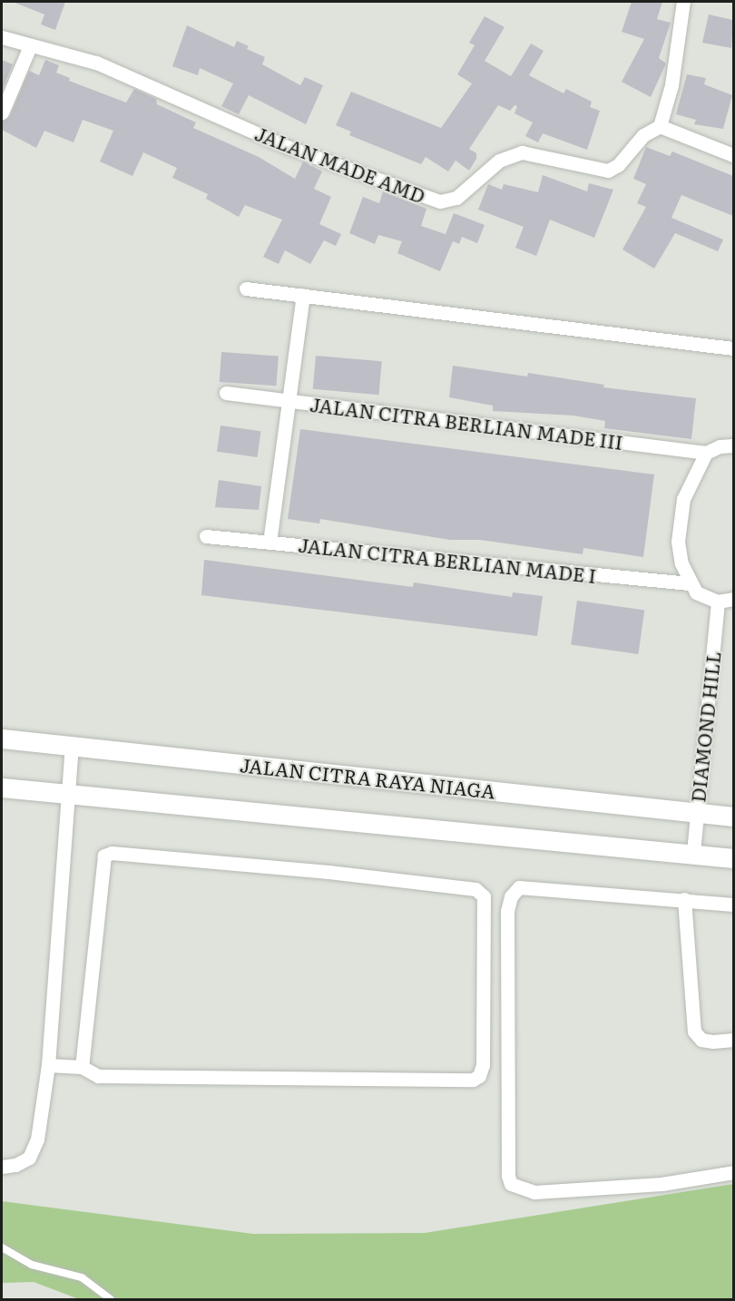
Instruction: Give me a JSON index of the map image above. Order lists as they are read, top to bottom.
{
  "streets": {
    "street": [
      "JALAN MADE AMD",
      "JALAN CITRA BERLIAN MADE III",
      "JALAN CITRA BERLIAN MADE I",
      "DIAMOND HILL",
      "JALAN CITRA RAYA NIAGA"
    ]
  },
  "crossings": [
    ["DIAMOND HILL", "JALAN CITRA RAYA NIAGA"]
  ]
}
